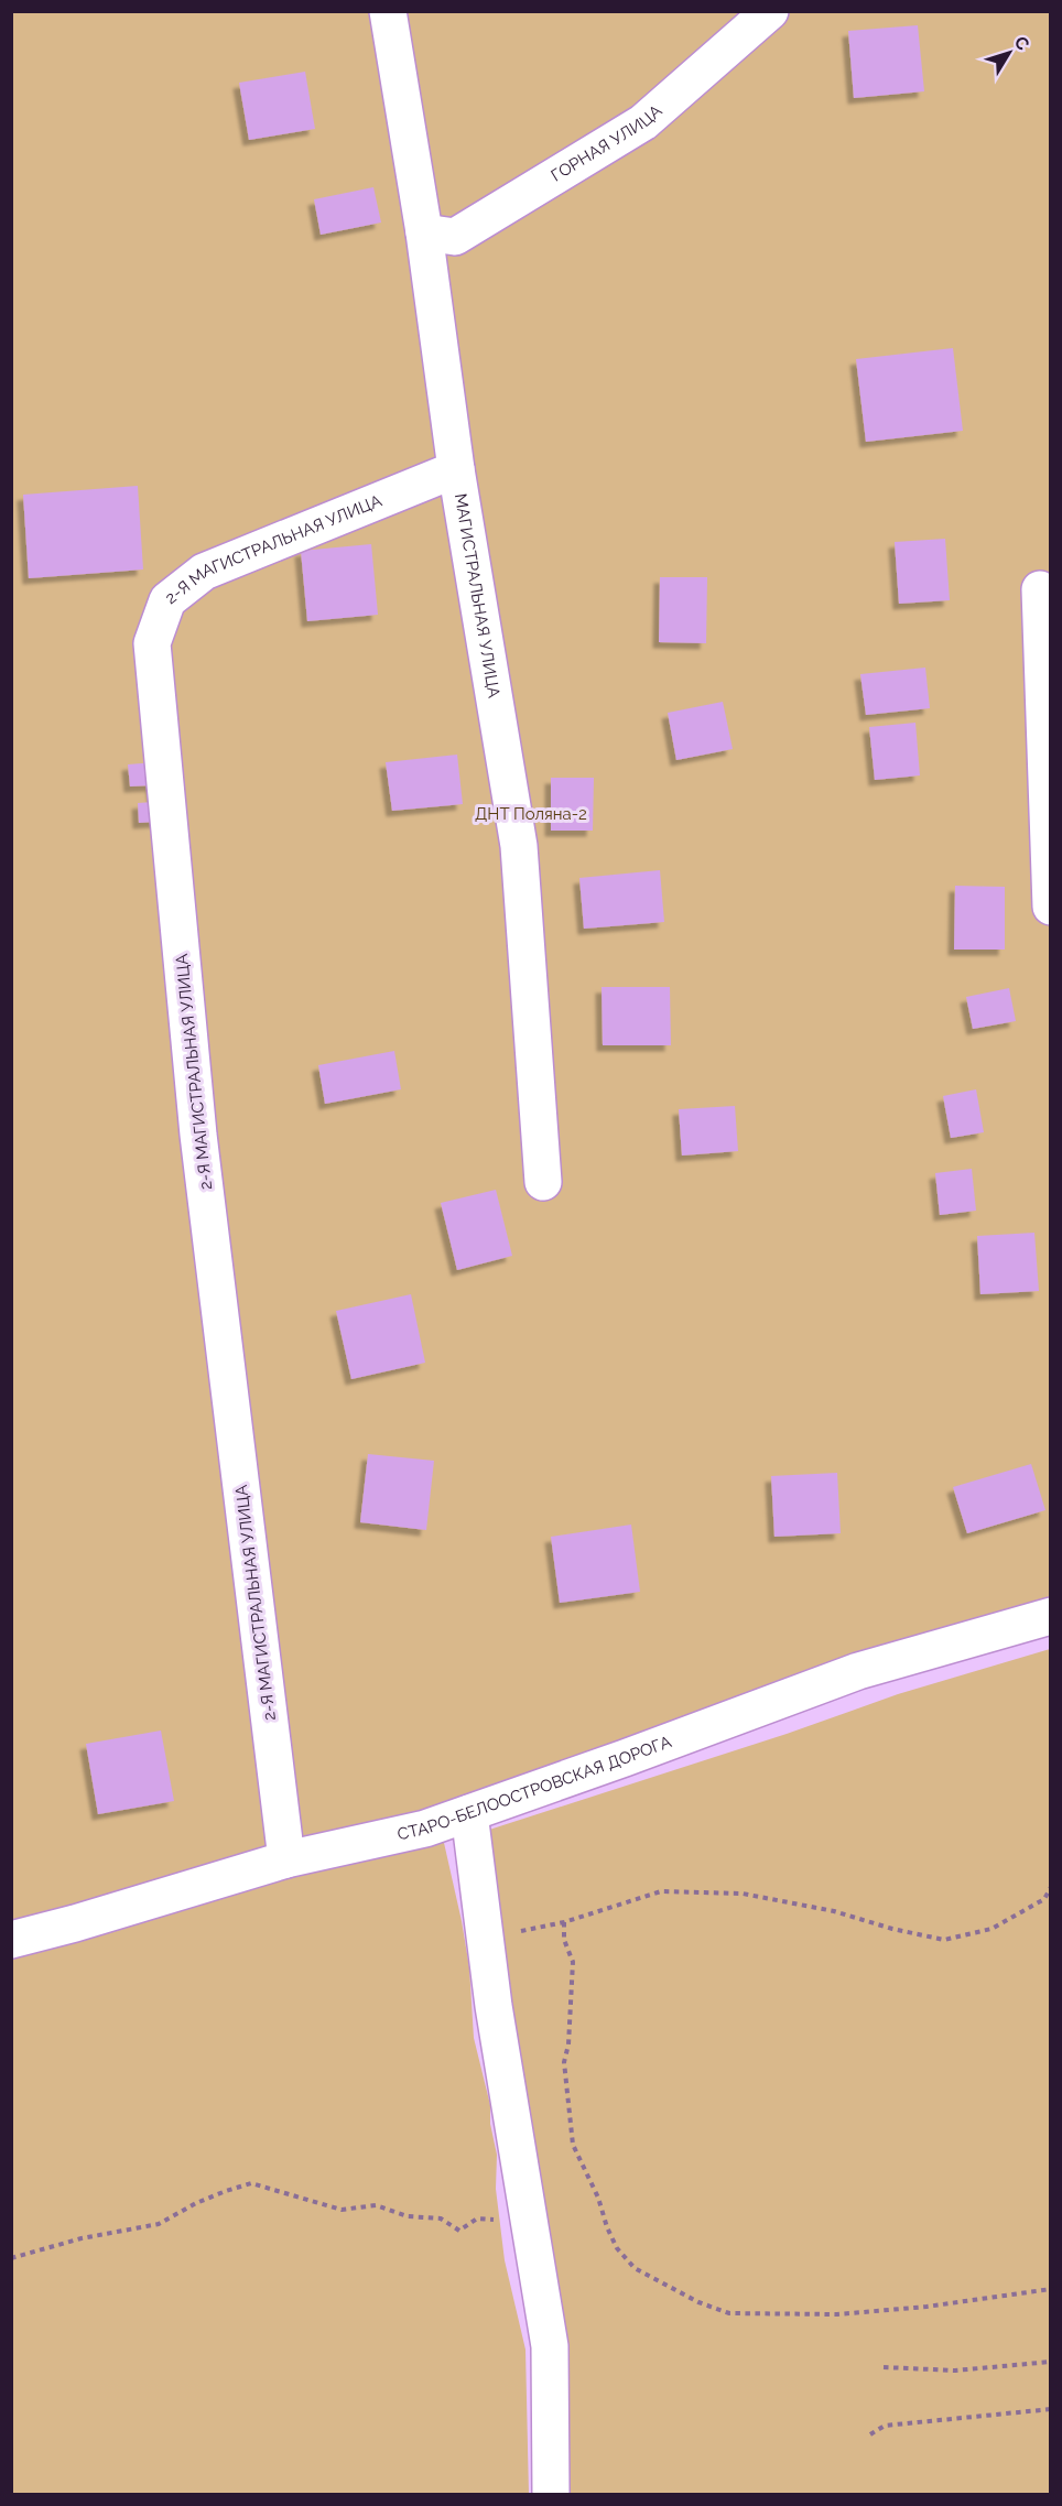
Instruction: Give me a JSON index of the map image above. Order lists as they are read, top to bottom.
{
  "streets": {
    "street": [
      "ГОРНАЯ УЛИЦА",
      "2-Я МАГИСТРАЛЬНАЯ УЛИЦА",
      "МАГИСТРАЛЬНАЯ УЛИЦА",
      "СТАРО-БЕЛООСТРОВСКАЯ ДОРОГА"
    ]
  },
  "crossings": [
    ["ГОРНАЯ УЛИЦА", "МАГИСТРАЛЬНАЯ УЛИЦА"],
    ["2-Я МАГИСТРАЛЬНАЯ УЛИЦА", "МАГИСТРАЛЬНАЯ УЛИЦА"],
    ["2-Я МАГИСТРАЛЬНАЯ УЛИЦА", "СТАРО-БЕЛООСТРОВСКАЯ ДОРОГА"]
  ],
  "parks": ["ДНТ Поляна-2"],
  "north": "top right"
}
